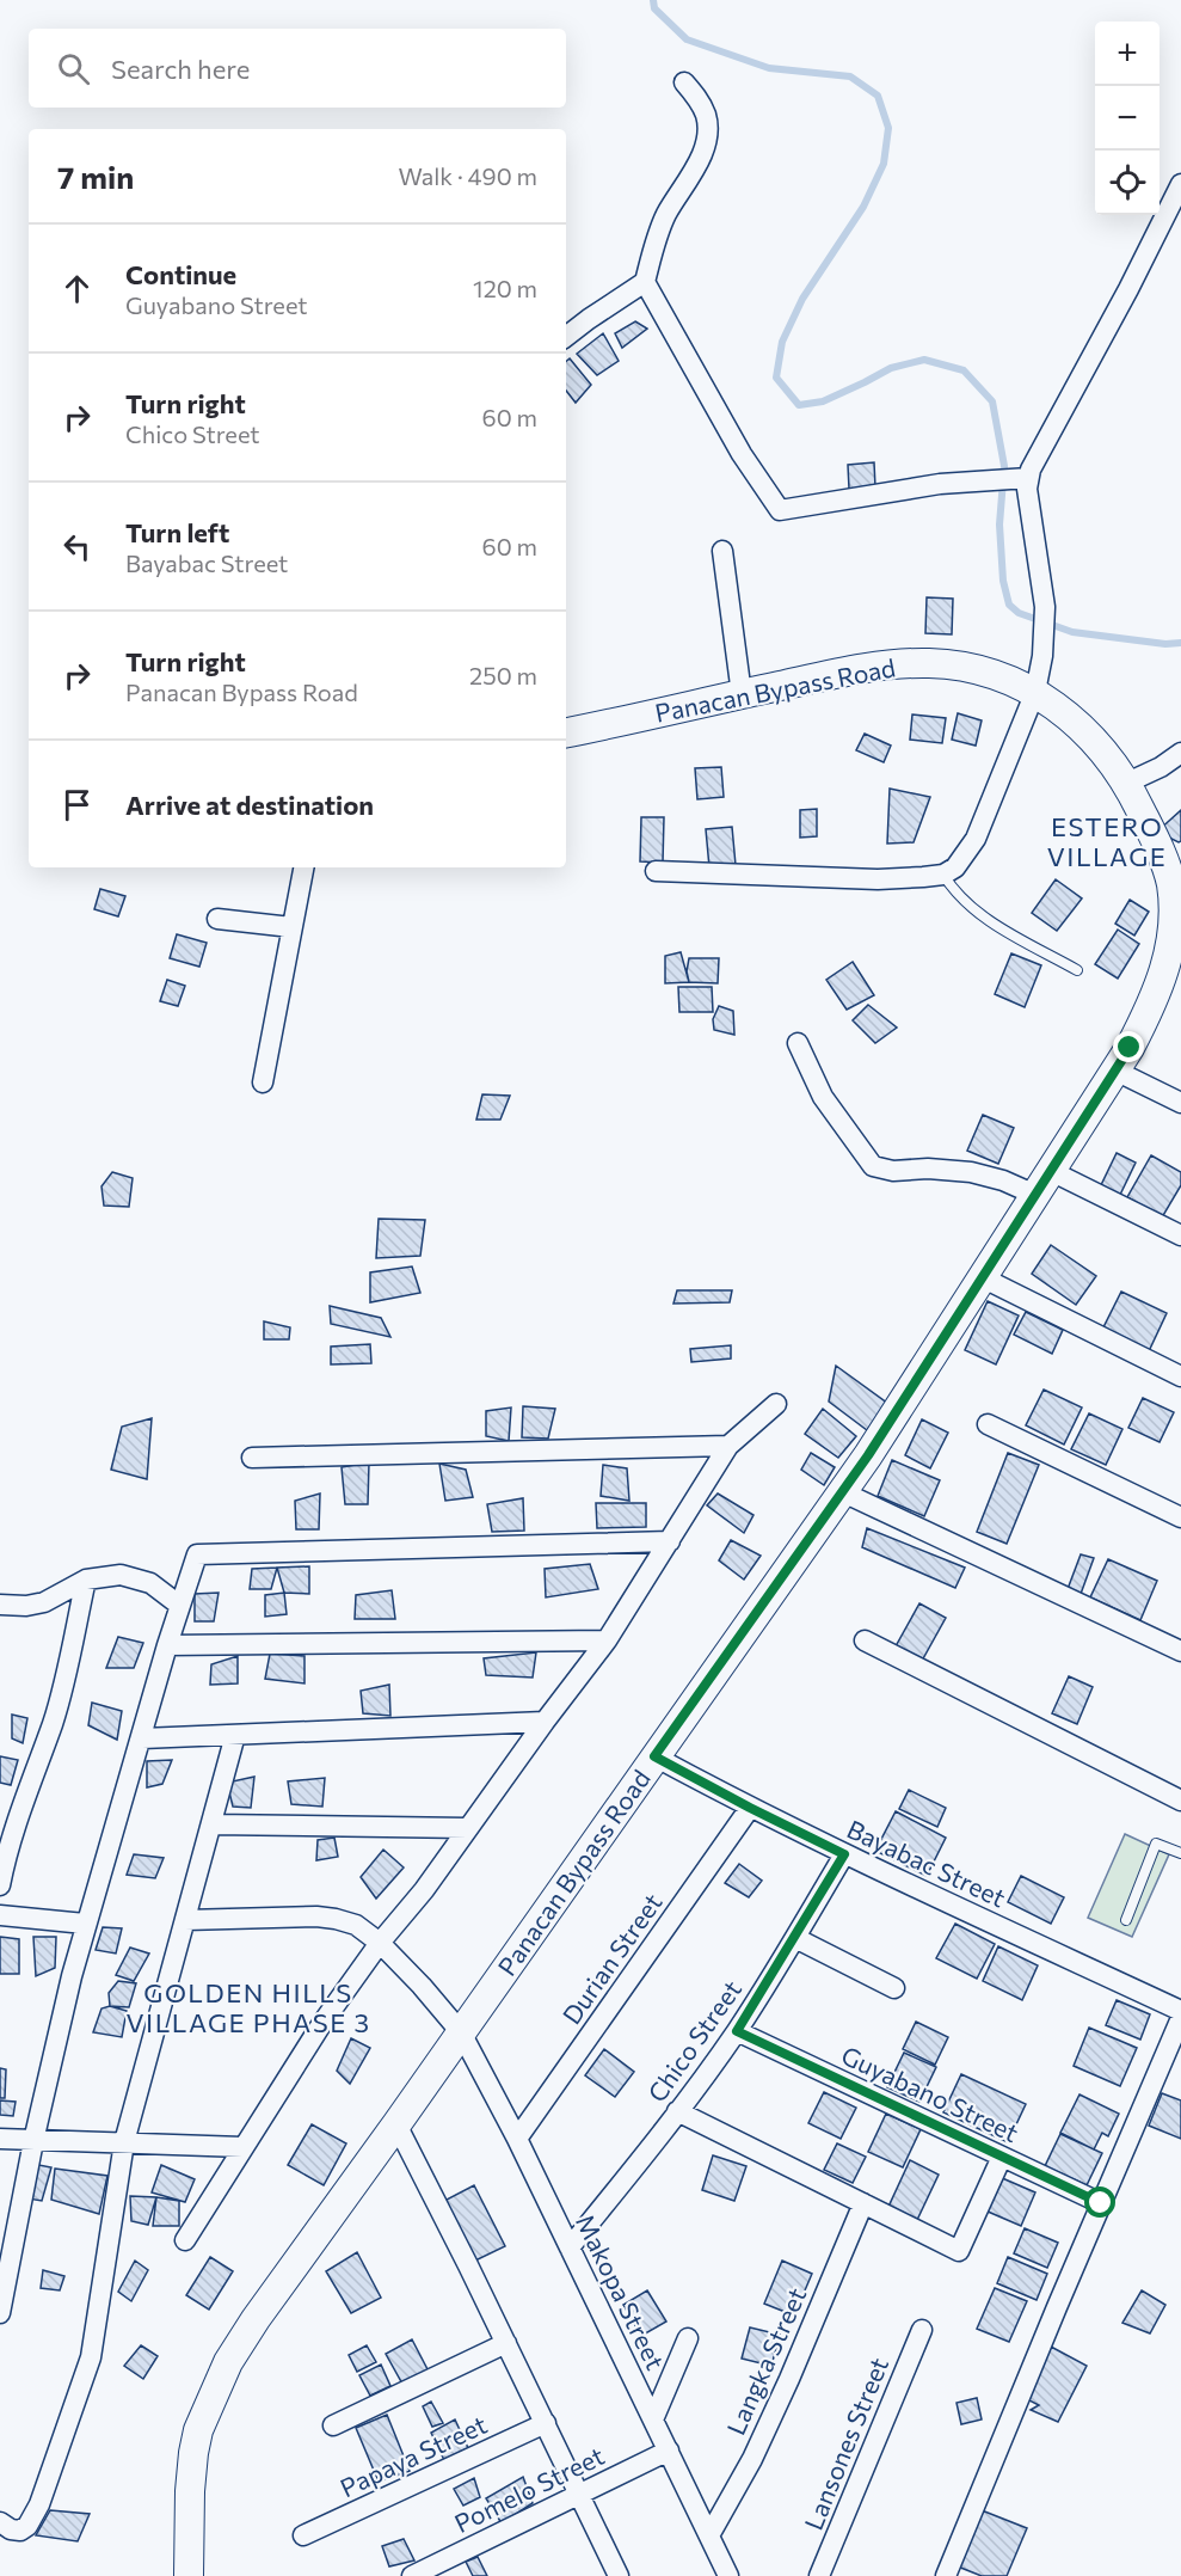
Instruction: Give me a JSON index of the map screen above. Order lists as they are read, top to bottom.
{
  "streets": {
    "main road": ["Panacan Bypass Road"],
    "street": [
      "Bayabac Street",
      "Durian Street",
      "Chico Street",
      "Guyabano Street",
      "Makopa Street",
      "Langka Street",
      "Lansones Street",
      "Papaya Street",
      "Pomelo Street"
    ]
  },
  "crossings": [
    ["Panacan Bypass Road", "Bayabac Street"],
    ["Panacan Bypass Road", "Makopa Street"],
    ["Bayabac Street", "Durian Street"],
    ["Bayabac Street", "Chico Street"],
    ["Durian Street", "Makopa Street"],
    ["Chico Street", "Guyabano Street"],
    ["Chico Street", "Makopa Street"],
    ["Makopa Street", "Langka Street"],
    ["Makopa Street", "Pomelo Street"]
  ],
  "districts": ["ESTERO VILLAGE", "GOLDEN HILLS VILLAGE PHASE 3"],
  "page": {
    "map_buttons": ["+", "−"],
    "search": "Search here",
    "heading": ["7 min", "Walk · 490 m"],
    "list": [
      ["Continue", "Guyabano Street", "120 m"],
      ["Turn right", "Chico Street", "60 m"],
      ["Turn left", "Bayabac Street", "60 m"],
      ["Turn right", "Panacan Bypass Road", "250 m"],
      "Arrive at destination"
    ]
  }
}
